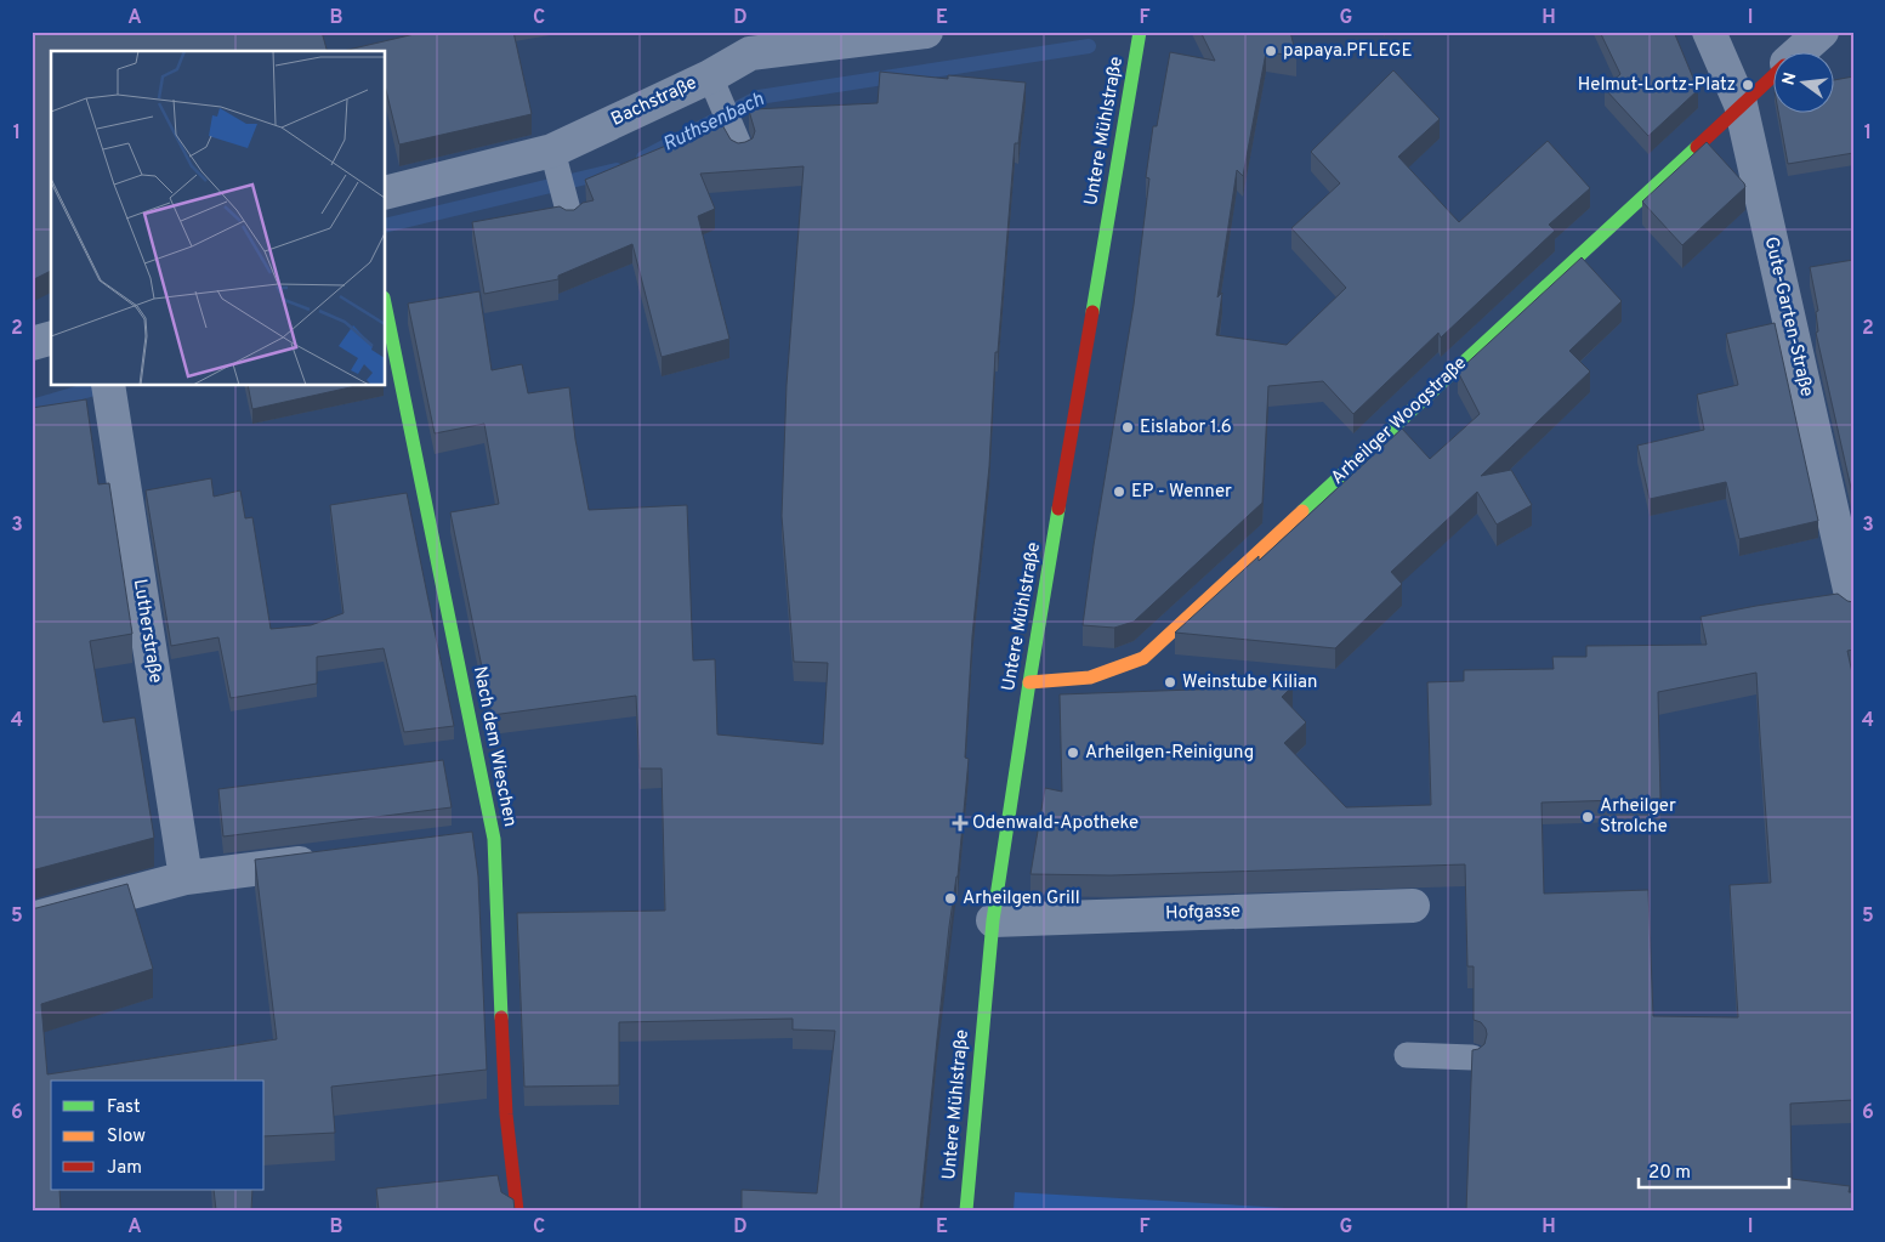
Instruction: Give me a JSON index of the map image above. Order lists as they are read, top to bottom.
{
  "streets": {
    "street": [
      "Bachstraße",
      "Untere Mühlstraße",
      "Gute-Garten-Straße",
      "Arheilger Woogstraße",
      "Lutherstraße",
      "Nach dem Wieschen",
      "Hofgasse"
    ]
  },
  "crossings": [
    ["Untere Mühlstraße", "Arheilger Woogstraße"],
    ["Untere Mühlstraße", "Hofgasse"],
    ["Gute-Garten-Straße", "Arheilger Woogstraße"]
  ],
  "water": ["Ruthsenbach"],
  "places": {
    "other": [
      "papaya.PFLEGE",
      "Helmut-Lortz-Platz",
      "Eislabor 1.6",
      "EP - Wenner",
      "Weinstube Kilian",
      "Arheilgen-Reinigung",
      "Arheilger Strolche",
      "Arheilgen Grill"
    ],
    "health": ["Odenwald-Apotheke"]
  },
  "legend": ["Fast", "Slow", "Jam"],
  "scale_bar": "20 m",
  "north": "left",
  "grid": {
    "columns": [
      "A",
      "B",
      "C",
      "D",
      "E",
      "F",
      "G",
      "H",
      "I"
    ],
    "rows": [
      "1",
      "2",
      "3",
      "4",
      "5",
      "6"
    ]
  }
}
